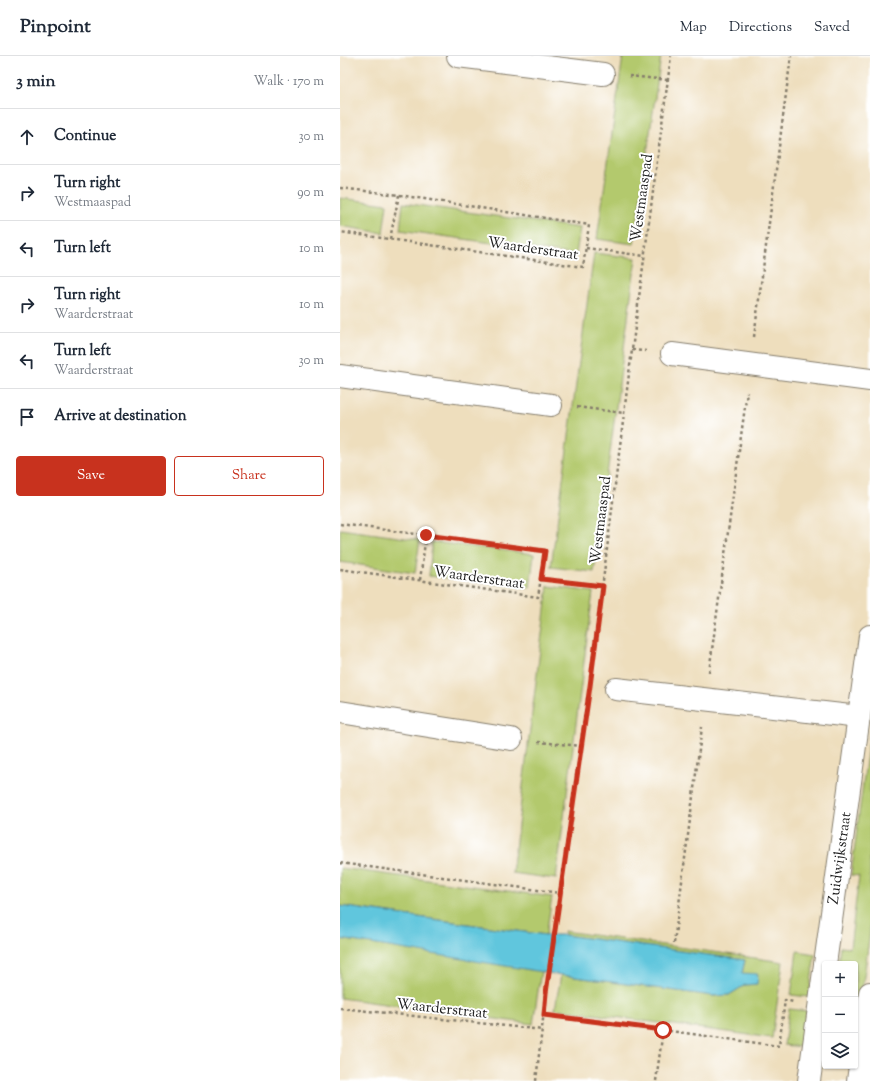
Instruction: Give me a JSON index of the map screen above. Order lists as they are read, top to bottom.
{
  "streets": {
    "street": ["Zuidwijkstraat"],
    "path": ["Westmaaspad", "Waarderstraat"]
  },
  "page": {
    "header": "Pinpoint",
    "nav": ["Map", "Directions", "Saved"],
    "heading": ["3 min", "Walk · 170 m"],
    "list": [
      ["Continue", "30 m"],
      ["Turn right", "Westmaaspad", "90 m"],
      ["Turn left", "10 m"],
      ["Turn right", "Waarderstraat", "10 m"],
      ["Turn left", "Waarderstraat", "30 m"],
      "Arrive at destination"
    ],
    "buttons": ["Save", "Share"],
    "map_buttons": ["+", "−"]
  }
}
